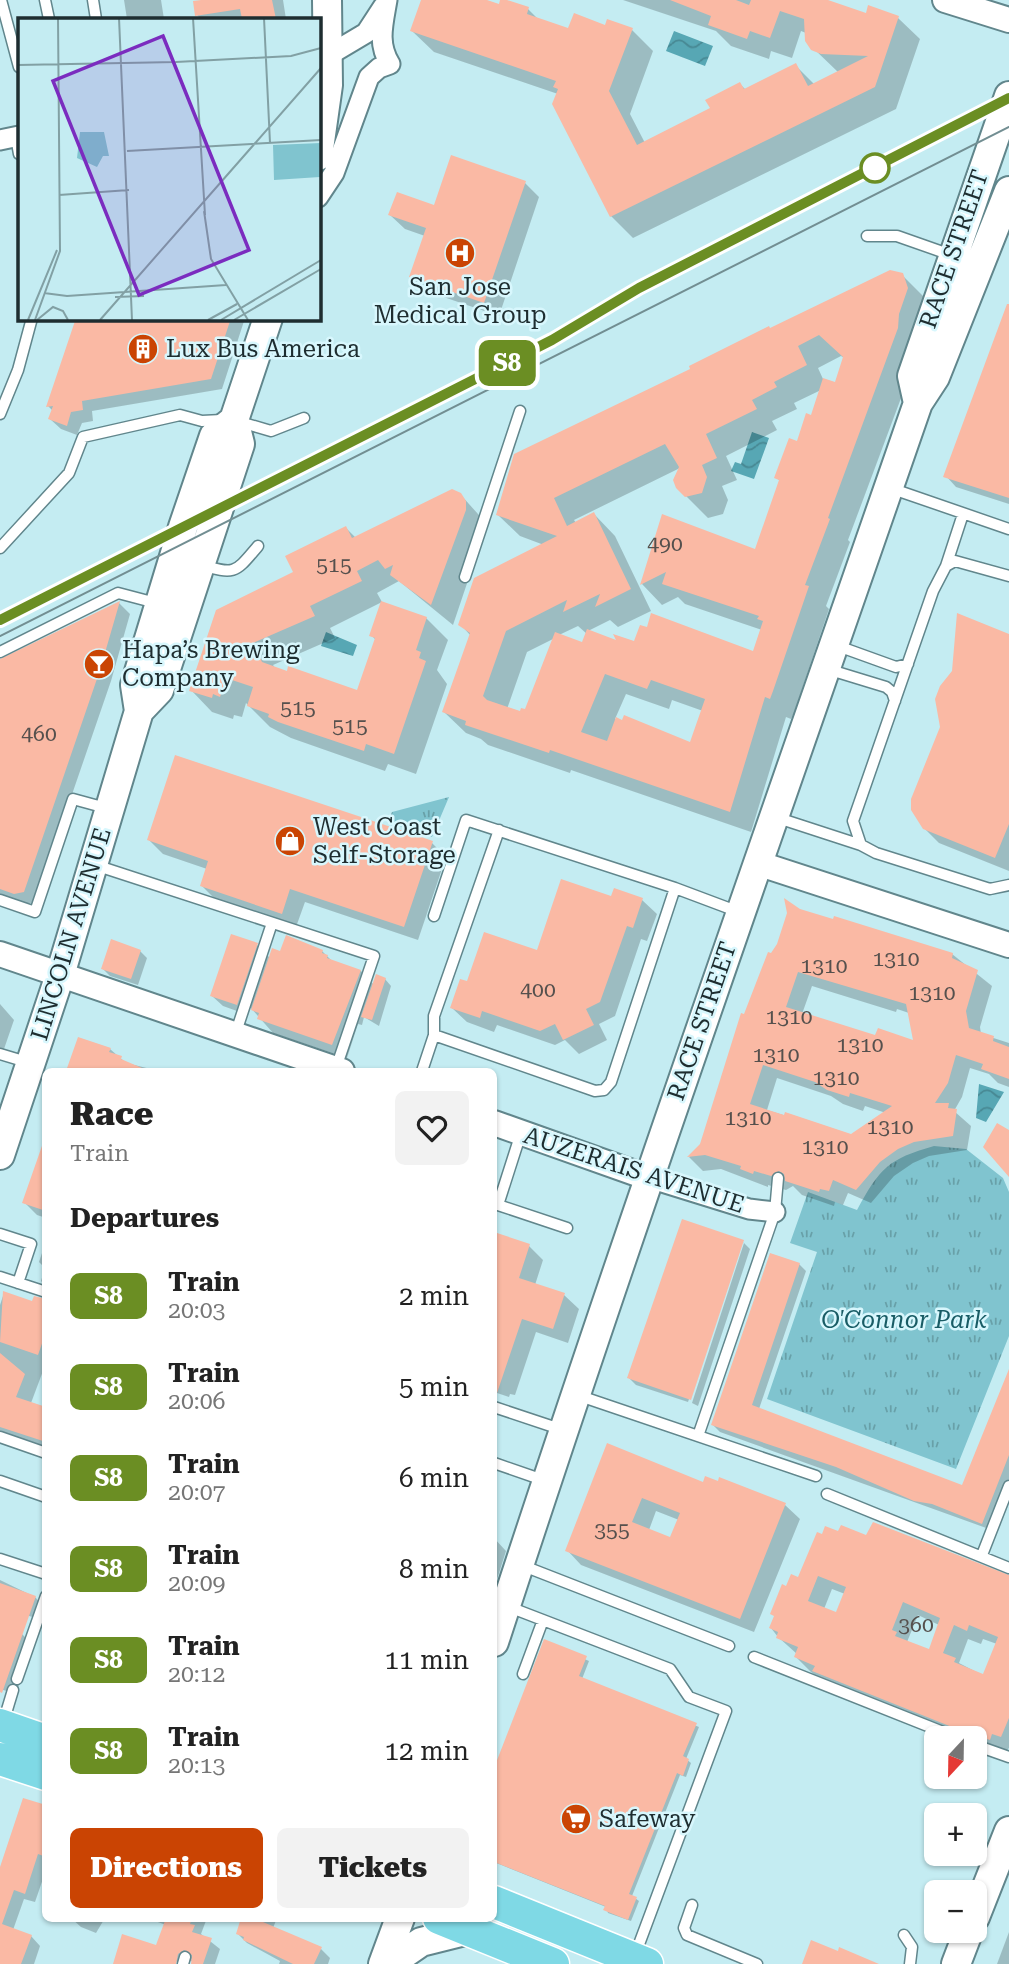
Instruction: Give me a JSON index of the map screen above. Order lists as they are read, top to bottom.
{
  "streets": {
    "main road": ["RACE STREET", "LINCOLN AVENUE"],
    "street": ["AUZERAIS AVENUE"]
  },
  "crossings": [
    ["RACE STREET", "AUZERAIS AVENUE"]
  ],
  "parks": ["O'Connor Park"],
  "places": {
    "hospital": ["San Jose Medical Group"],
    "building": ["Lux Bus America"],
    "bar": ["Hapa’s Brewing Company"],
    "shop": ["West Coast Self-Storage"],
    "supermarket": ["Safeway"]
  },
  "house_numbers": [
    "490",
    "515",
    "515",
    "515",
    "460",
    "1310",
    "1310",
    "400",
    "1310",
    "1310",
    "1310",
    "1310",
    "1310",
    "1310",
    "1310",
    "1310",
    "355",
    "360"
  ],
  "north": "bottom",
  "page": {
    "on_map": "S8",
    "heading": [
      ["Race", "Train"],
      "Departures"
    ],
    "list": [
      {
        "mark": "S8",
        "name": "Train",
        "note": "20:03",
        "value": "2 min"
      },
      {
        "mark": "S8",
        "name": "Train",
        "note": "20:06",
        "value": "5 min"
      },
      {
        "mark": "S8",
        "name": "Train",
        "note": "20:07",
        "value": "6 min"
      },
      {
        "mark": "S8",
        "name": "Train",
        "note": "20:09",
        "value": "8 min"
      },
      {
        "mark": "S8",
        "name": "Train",
        "note": "20:12",
        "value": "11 min"
      },
      {
        "mark": "S8",
        "name": "Train",
        "note": "20:13",
        "value": "12 min"
      }
    ],
    "map_buttons": ["+", "−"],
    "buttons": ["Directions", "Tickets"]
  }
}
